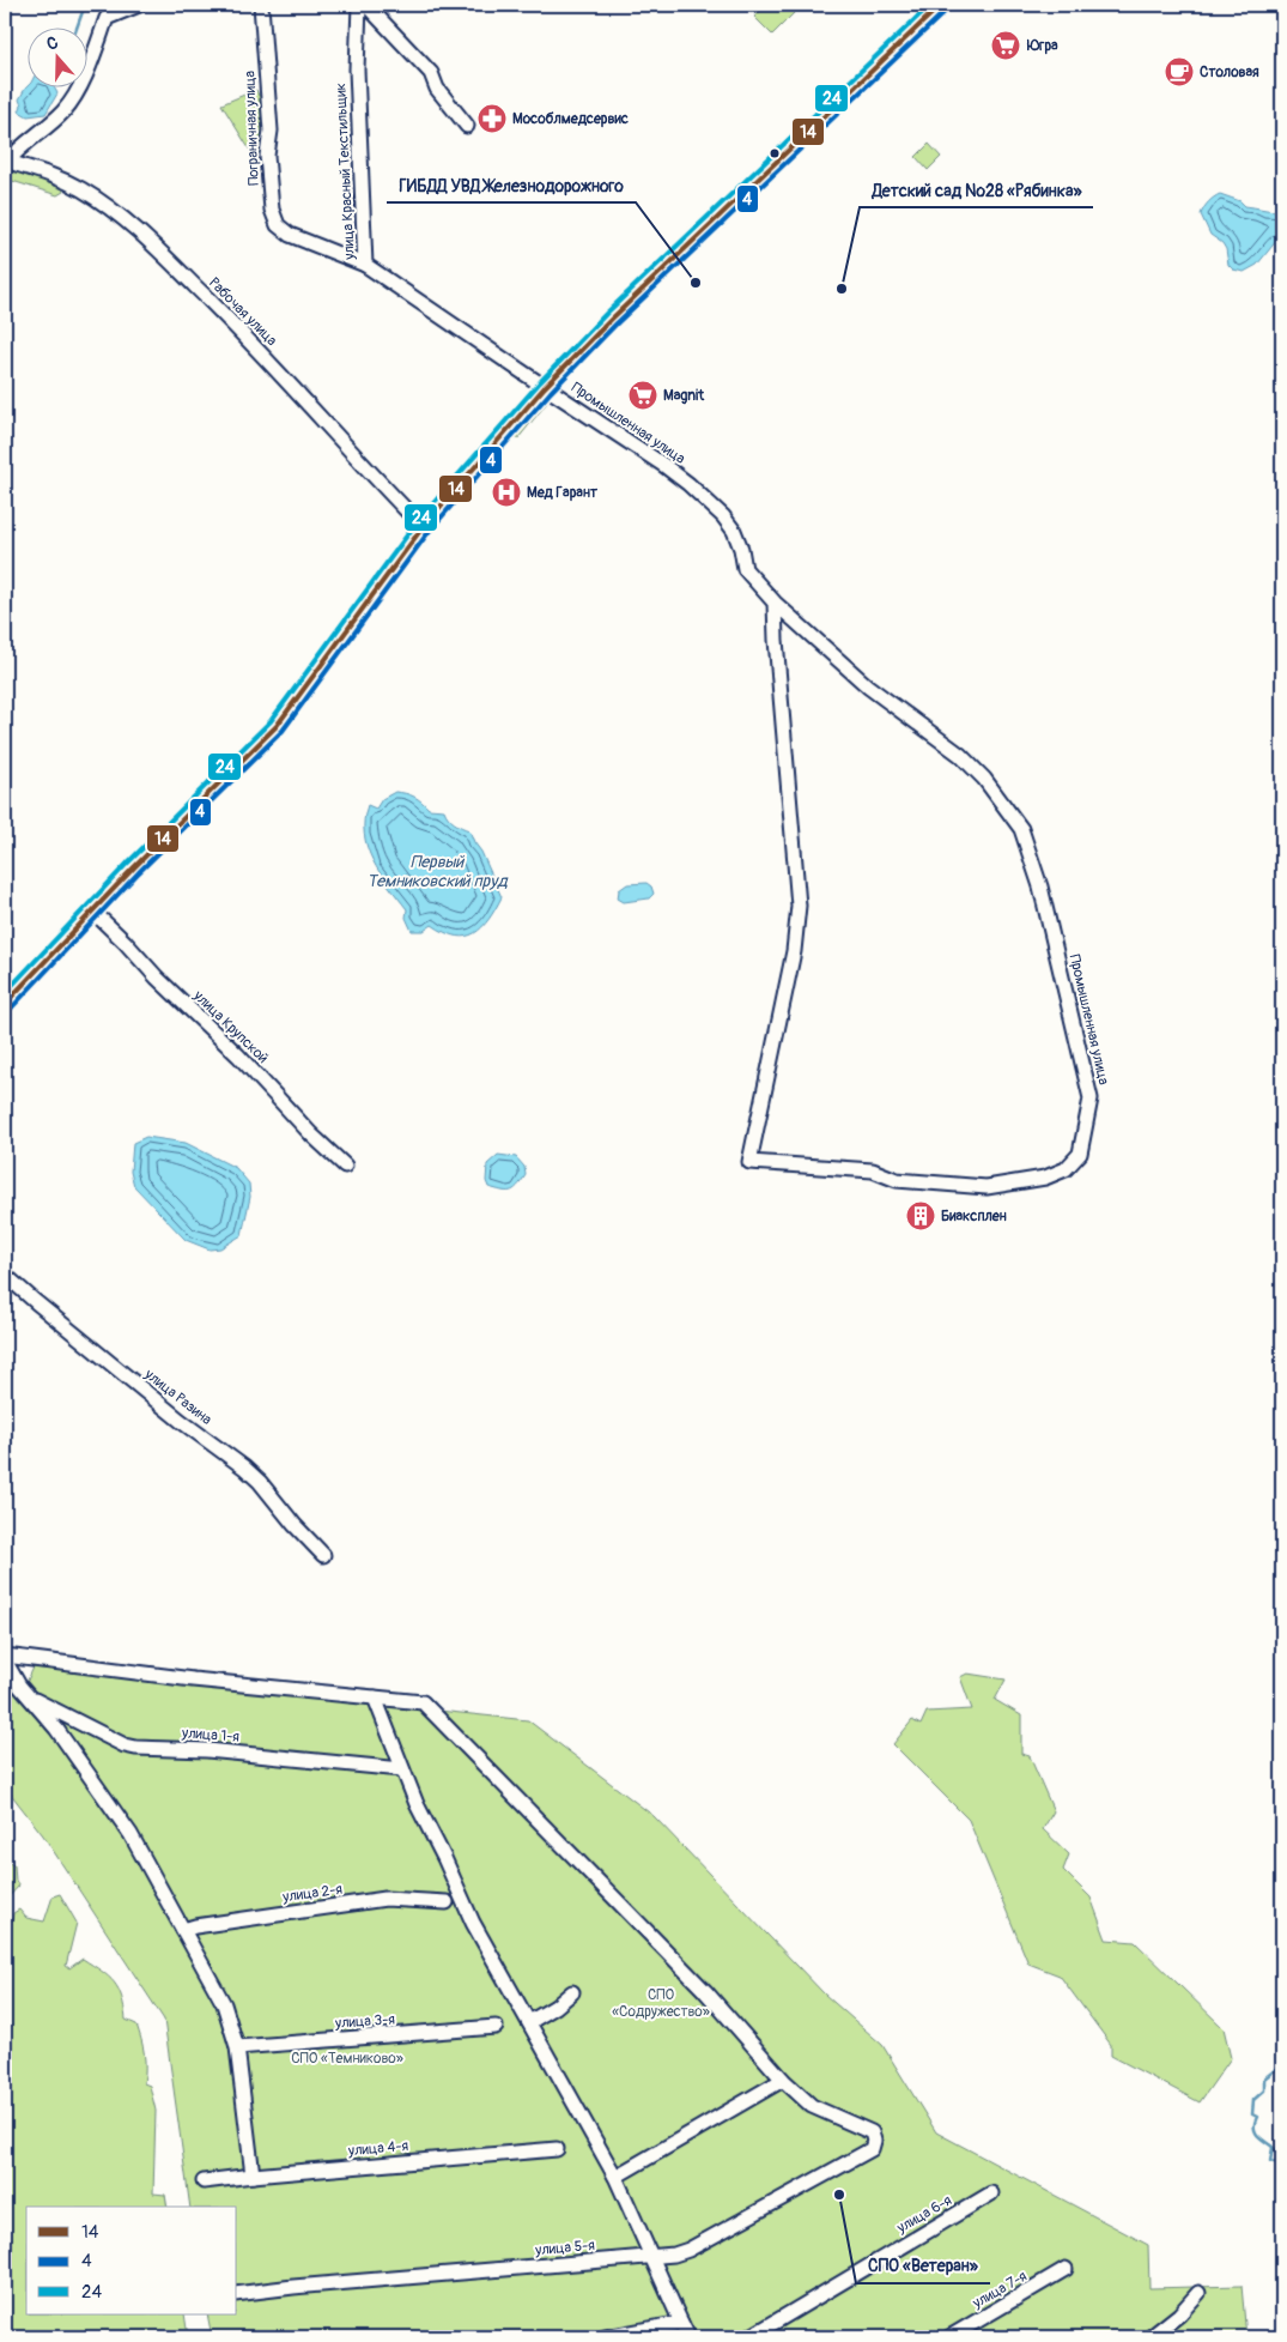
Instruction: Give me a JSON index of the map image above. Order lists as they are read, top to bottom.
{
  "streets": {
    "street": [
      "Пограничная улица",
      "улица Красный Текстильщик",
      "Рабочая улица",
      "Промышленная улица",
      "улица Крупской",
      "улица Разина",
      "улица 1-я",
      "улица 2-я",
      "улица 3-я",
      "улица 4-я",
      "улица 6-я",
      "улица 5-я",
      "улица 7-я"
    ]
  },
  "crossings": [
    ["Пограничная улица", "улица Красный Текстильщик"],
    ["улица Красный Текстильщик", "Промышленная улица"]
  ],
  "water": ["Первый Темниковский пруд"],
  "parks": ["СПО «Содружество»", "СПО «Темниково»"],
  "places": {
    "supermarket": ["Югра", "Magnit"],
    "cafe": ["Столовая"],
    "pharmacy": ["Мособлмедсервис"],
    "other": ["ГИБДД УВД Железнодорожного", "Детский сад №28 «Рябинка»", "СПО «Ветеран»"],
    "hospital": ["Мед Гарант"],
    "building": ["Биаксплен"]
  },
  "lines": ["transit line 14", "transit line 24", "transit line 4"],
  "legend": ["14", "4", "24"],
  "north": "top"
}
